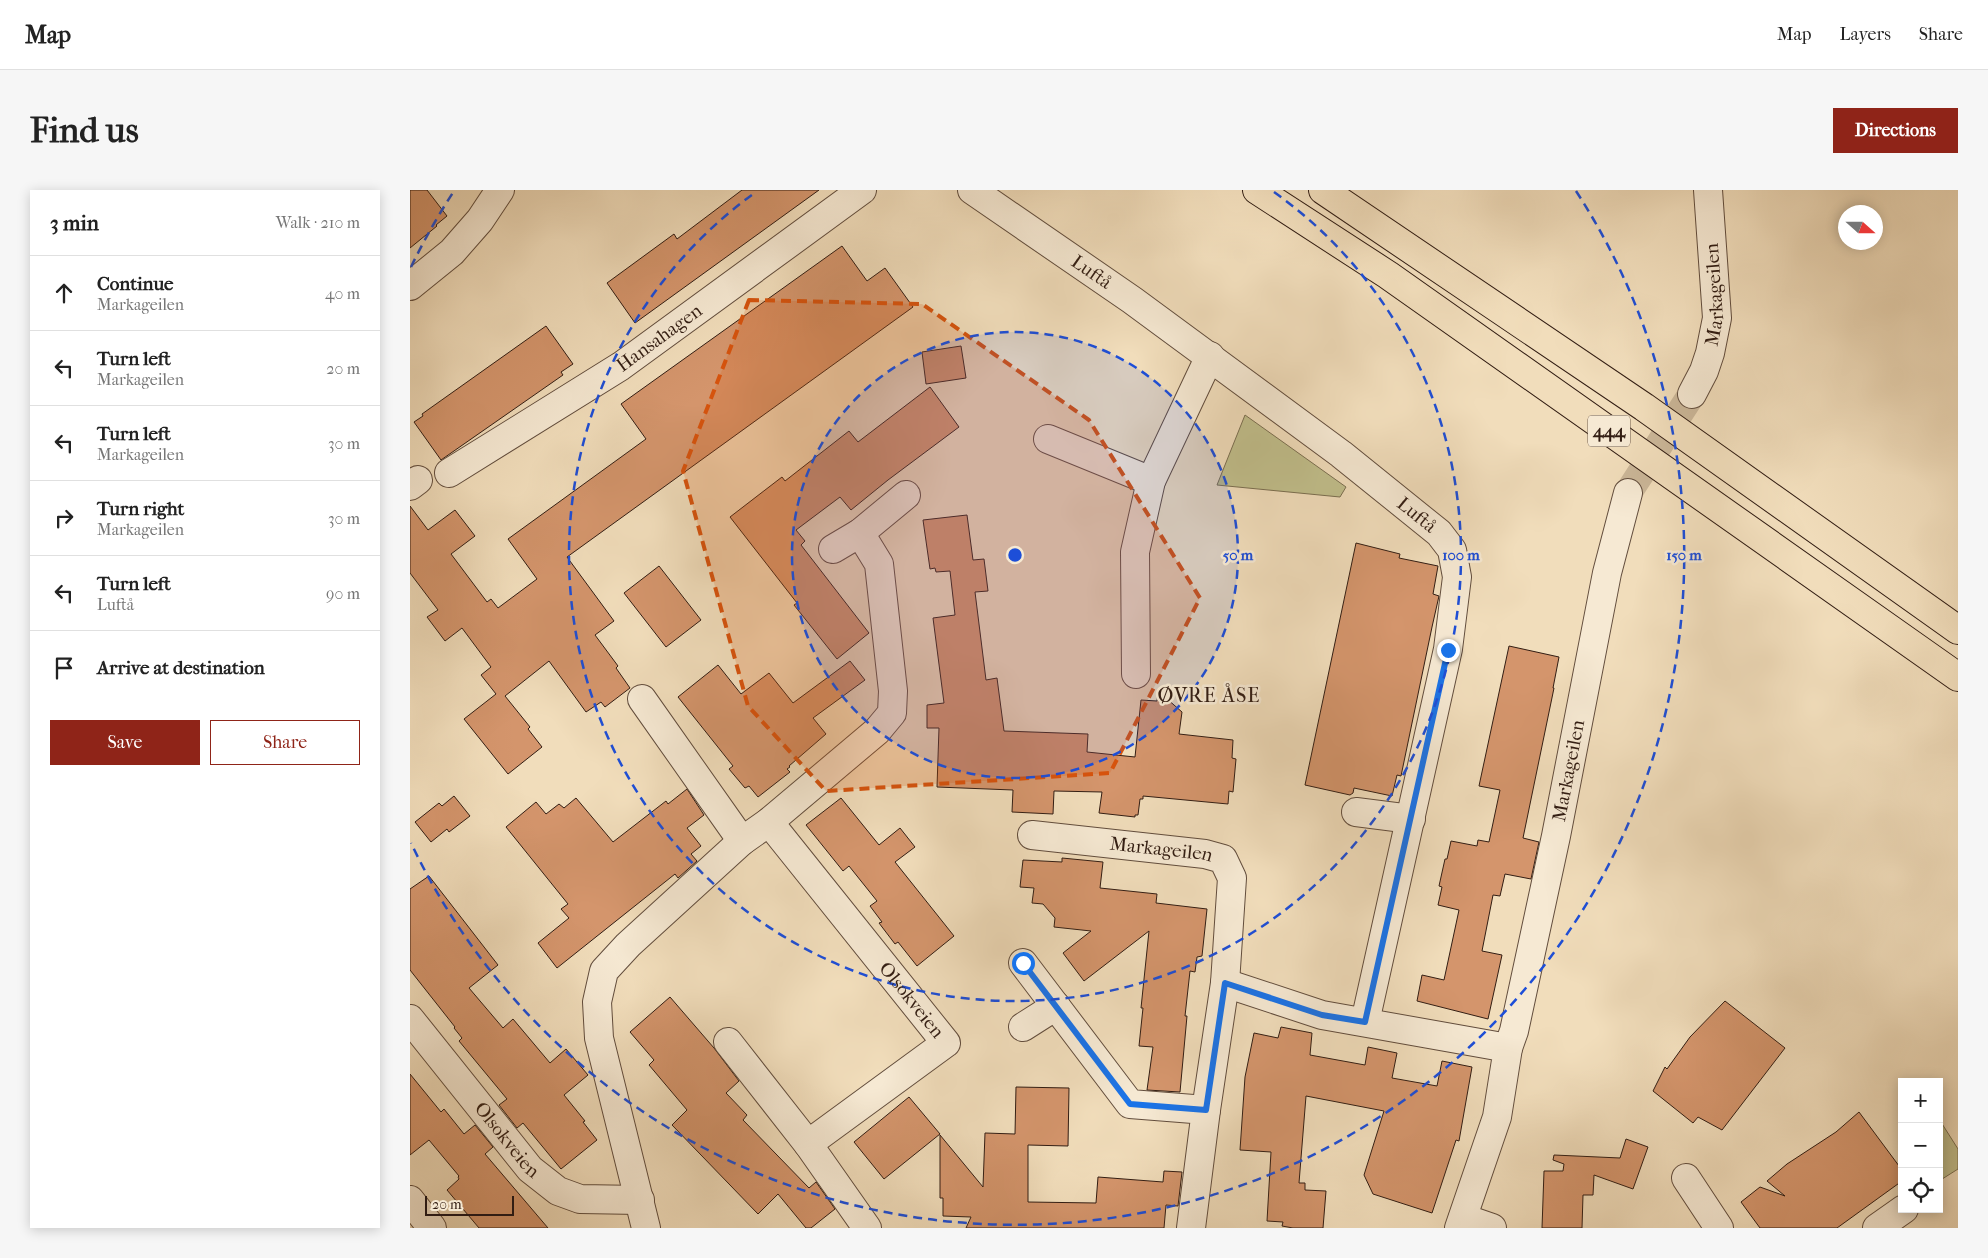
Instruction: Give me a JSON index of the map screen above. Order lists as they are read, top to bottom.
{
  "streets": {
    "highway": ["444"],
    "street": [
      "Luftå",
      "Markageilen",
      "Hansahagen",
      "Olsokveien"
    ]
  },
  "districts": ["ØVRE ÅSE"],
  "scale_bar": "20 m",
  "north": "right",
  "page": {
    "header": "Map",
    "nav": ["Map", "Layers", "Share"],
    "buttons": [
      "Directions",
      ["Save", "Share"]
    ],
    "title": "Find us",
    "heading": ["3 min", "Walk · 210 m"],
    "list": [
      ["Continue", "Markageilen", "40 m"],
      ["Turn left", "Markageilen", "20 m"],
      ["Turn left", "Markageilen", "30 m"],
      ["Turn right", "Markageilen", "30 m"],
      ["Turn left", "Luftå", "90 m"],
      "Arrive at destination"
    ],
    "map_buttons": ["+", "−"],
    "scale": "20 m"
  },
  "rings": ["50 m", "100 m", "150 m"]
}
